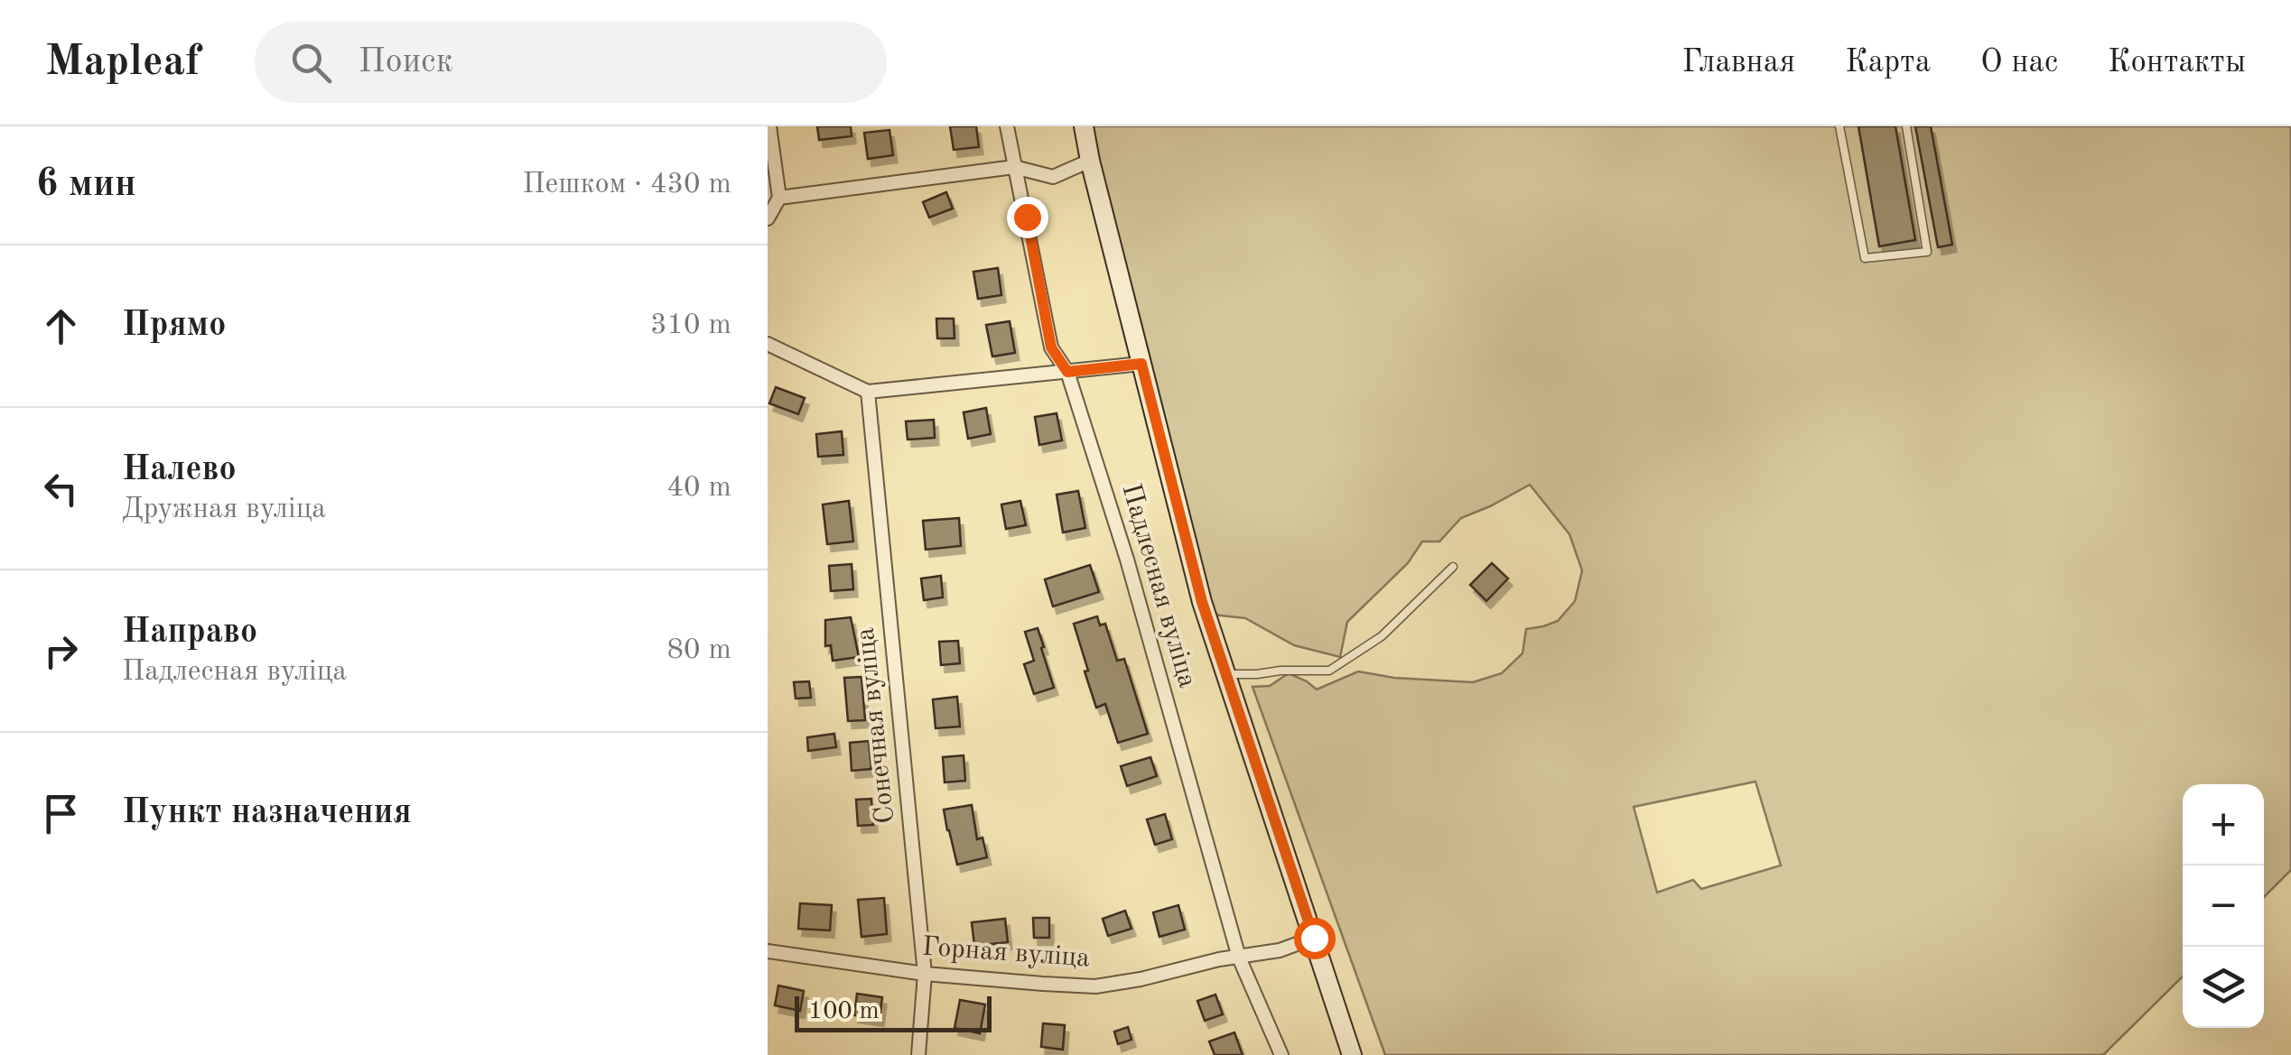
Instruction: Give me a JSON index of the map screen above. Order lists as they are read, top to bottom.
{
  "streets": {
    "street": ["Падлесная вуліца", "Сонечная вуліца", "Горная вуліца"]
  },
  "crossings": [
    ["Падлесная вуліца", "Горная вуліца"],
    ["Сонечная вуліца", "Горная вуліца"]
  ],
  "scale_bar": "100 m",
  "page": {
    "header": "Mapleaf",
    "search": "Поиск",
    "nav": [
      "Главная",
      "Карта",
      "О нас",
      "Контакты"
    ],
    "heading": ["6 мин", "Пешком · 430 m"],
    "list": [
      ["Прямо", "310 m"],
      ["Налево", "Дружная вуліца", "40 m"],
      ["Направо", "Падлесная вуліца", "80 m"],
      "Пункт назначения"
    ],
    "map_buttons": ["+", "−"],
    "scale": "100 m"
  }
}
